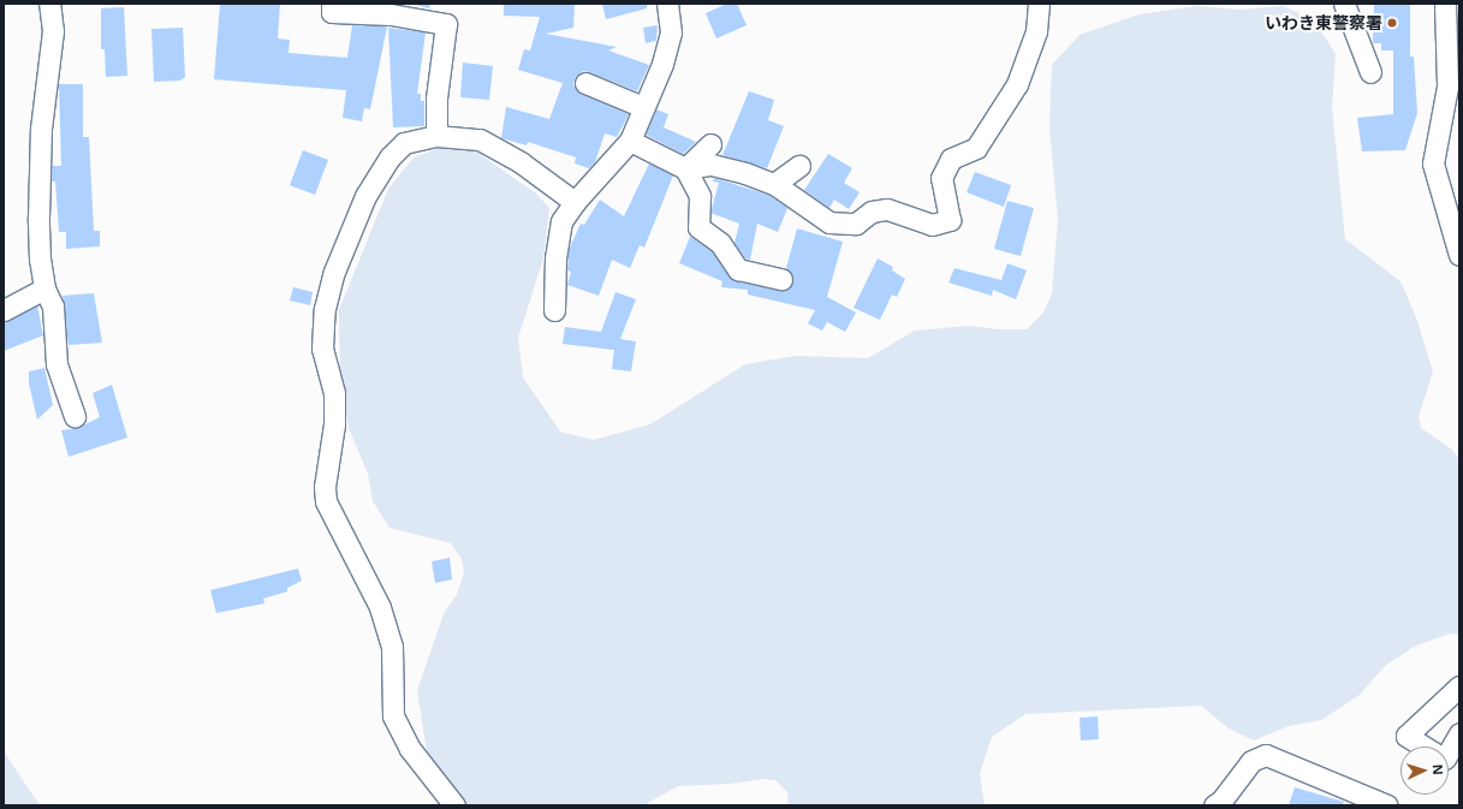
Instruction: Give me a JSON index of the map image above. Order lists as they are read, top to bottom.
{
  "places": ["いわき東警察署"],
  "north": "right"
}
